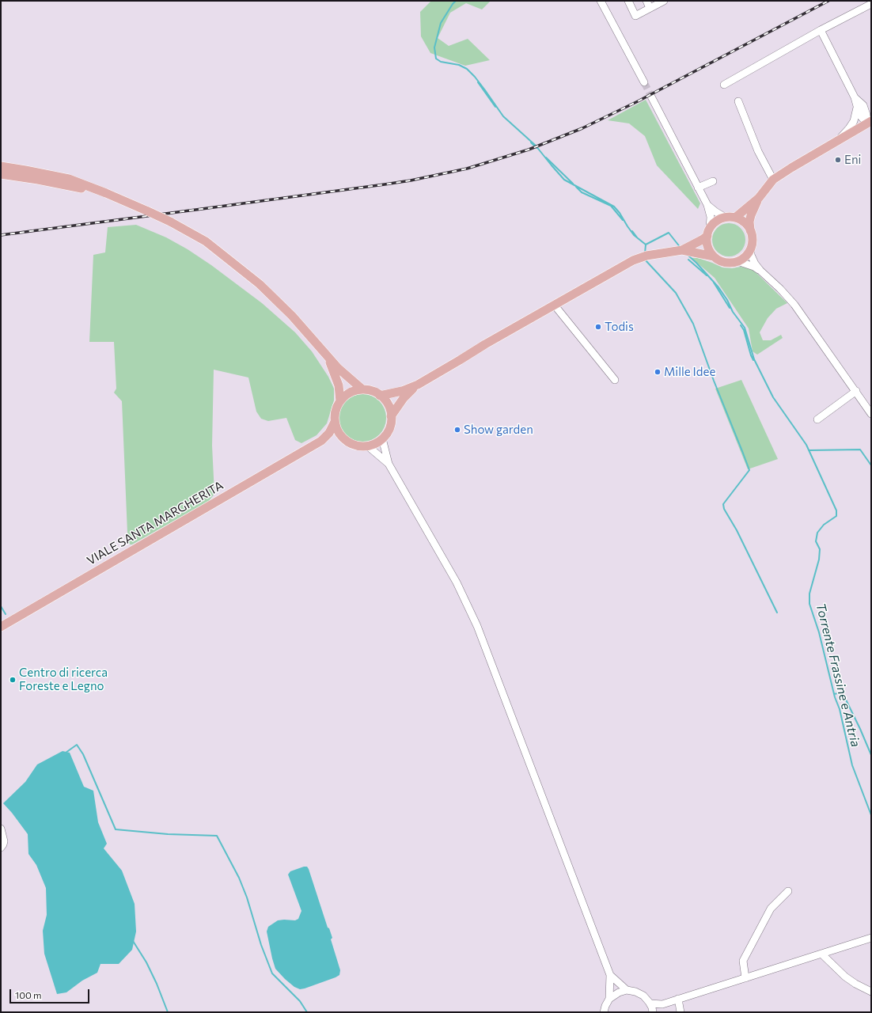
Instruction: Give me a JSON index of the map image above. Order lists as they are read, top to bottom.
{
  "streets": {
    "main road": ["VIALE SANTA MARGHERITA"]
  },
  "water": ["Torrente Frassine e Antria"],
  "places": [
    "Eni",
    "Todis",
    "Mille Idee",
    "Show garden",
    "Centro di ricerca Foreste e Legno"
  ],
  "scale_bar": "100 m"
}
